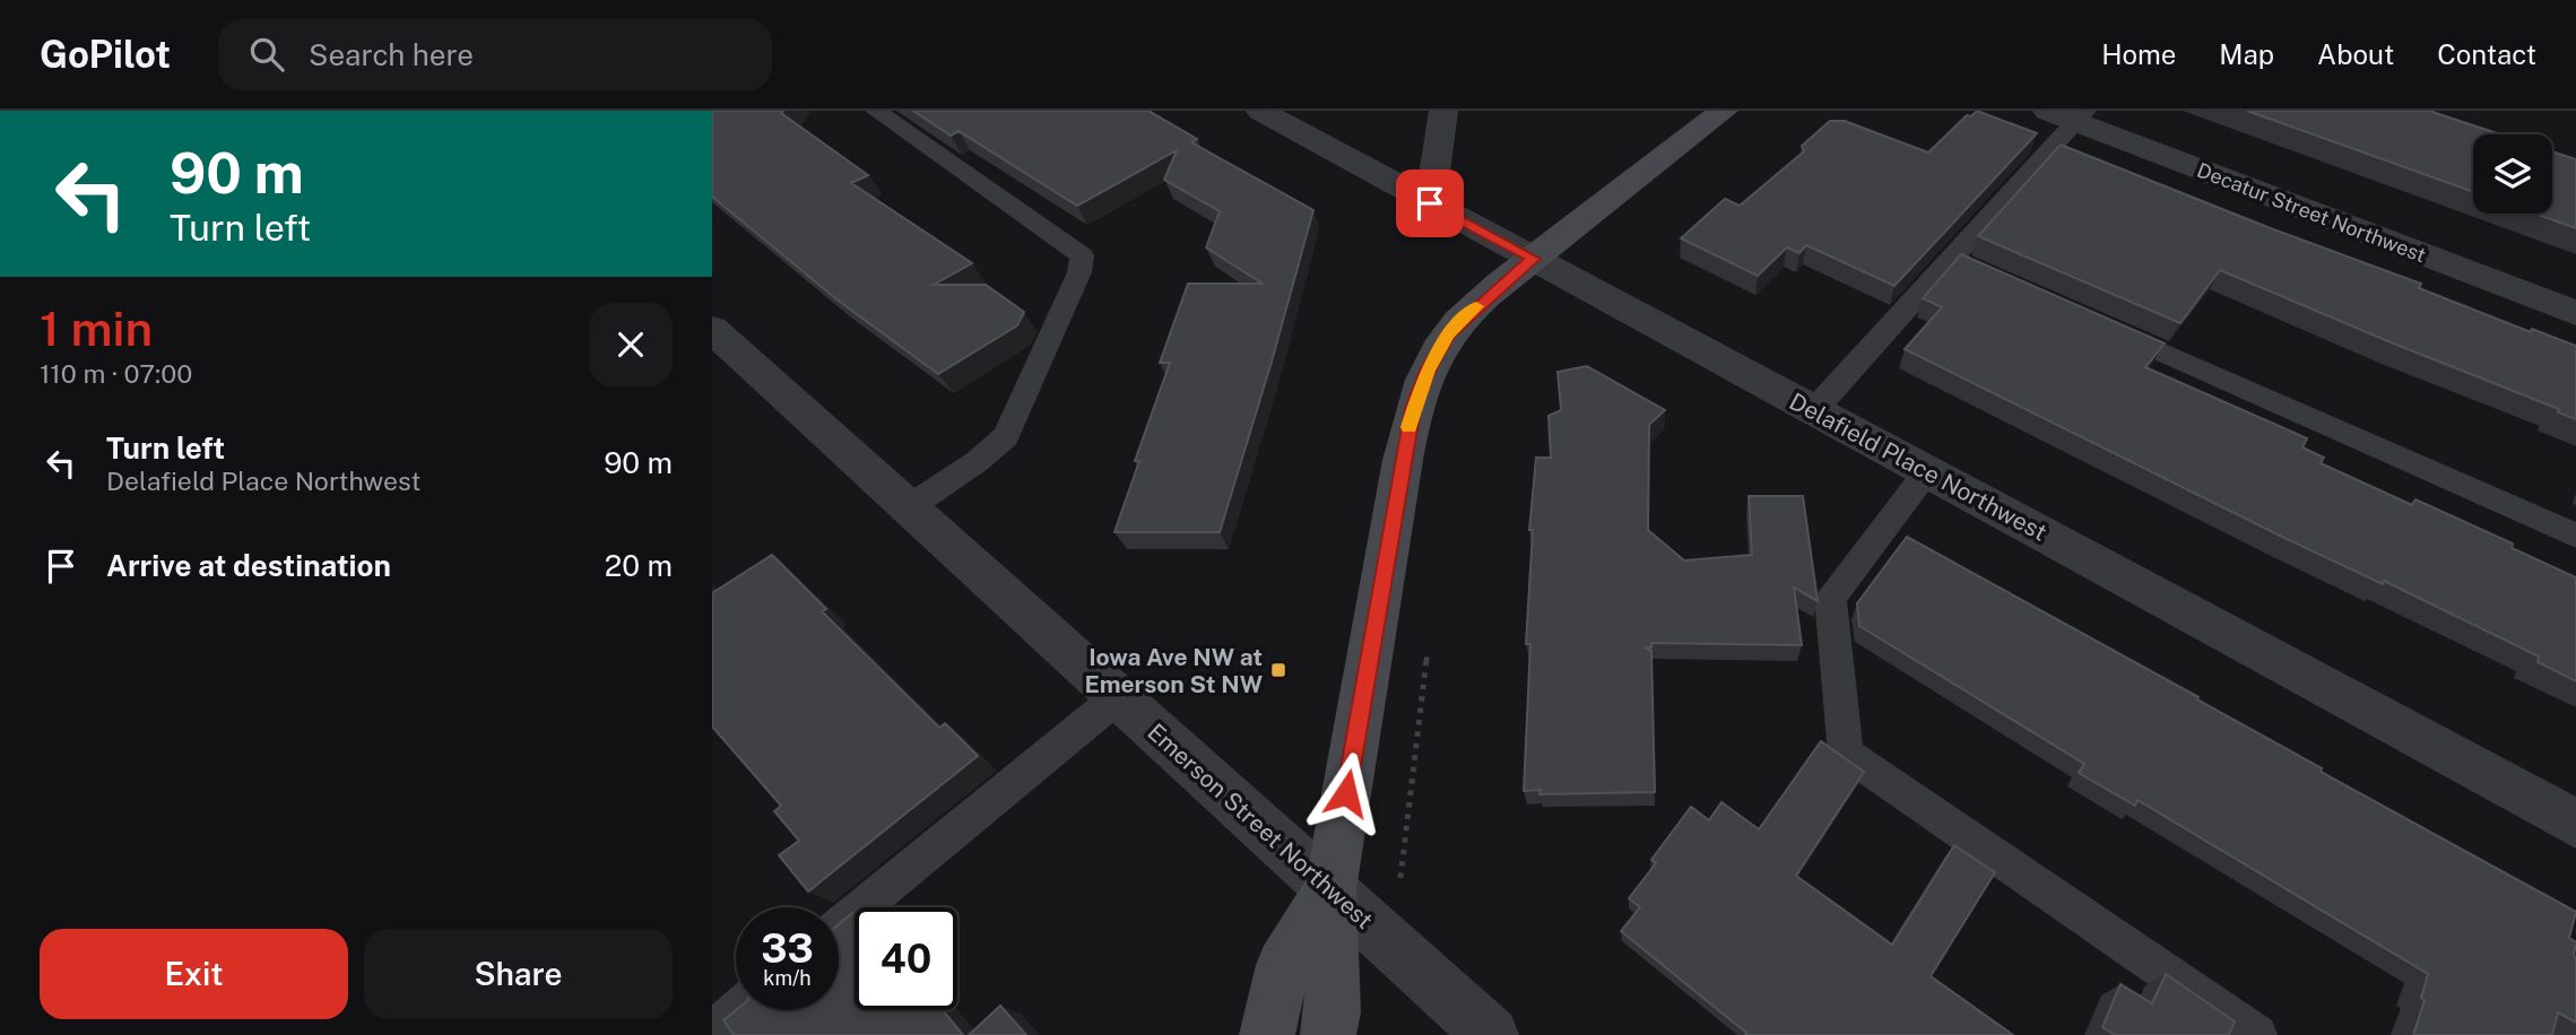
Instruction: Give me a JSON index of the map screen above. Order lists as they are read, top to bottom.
{
  "streets": {
    "street": ["Decatur Street Northwest", "Delafield Place Northwest", "Emerson Street Northwest"]
  },
  "places": {
    "transit": ["Iowa Ave NW at Emerson St NW"]
  },
  "page": {
    "header": "GoPilot",
    "search": "Search here",
    "nav": [
      "Home",
      "Map",
      "About",
      "Contact"
    ],
    "turn": ["90 m", "Turn left"],
    "heading": ["1 min", "110 m · 07:00"],
    "list": [
      {
        "name": "Turn left",
        "note": "Delafield Place Northwest",
        "value": "90 m"
      },
      {
        "name": "Arrive at destination",
        "value": "20 m"
      }
    ],
    "speed": "33 km/h",
    "limit": "40",
    "buttons": ["Exit", "Share"]
  }
}
